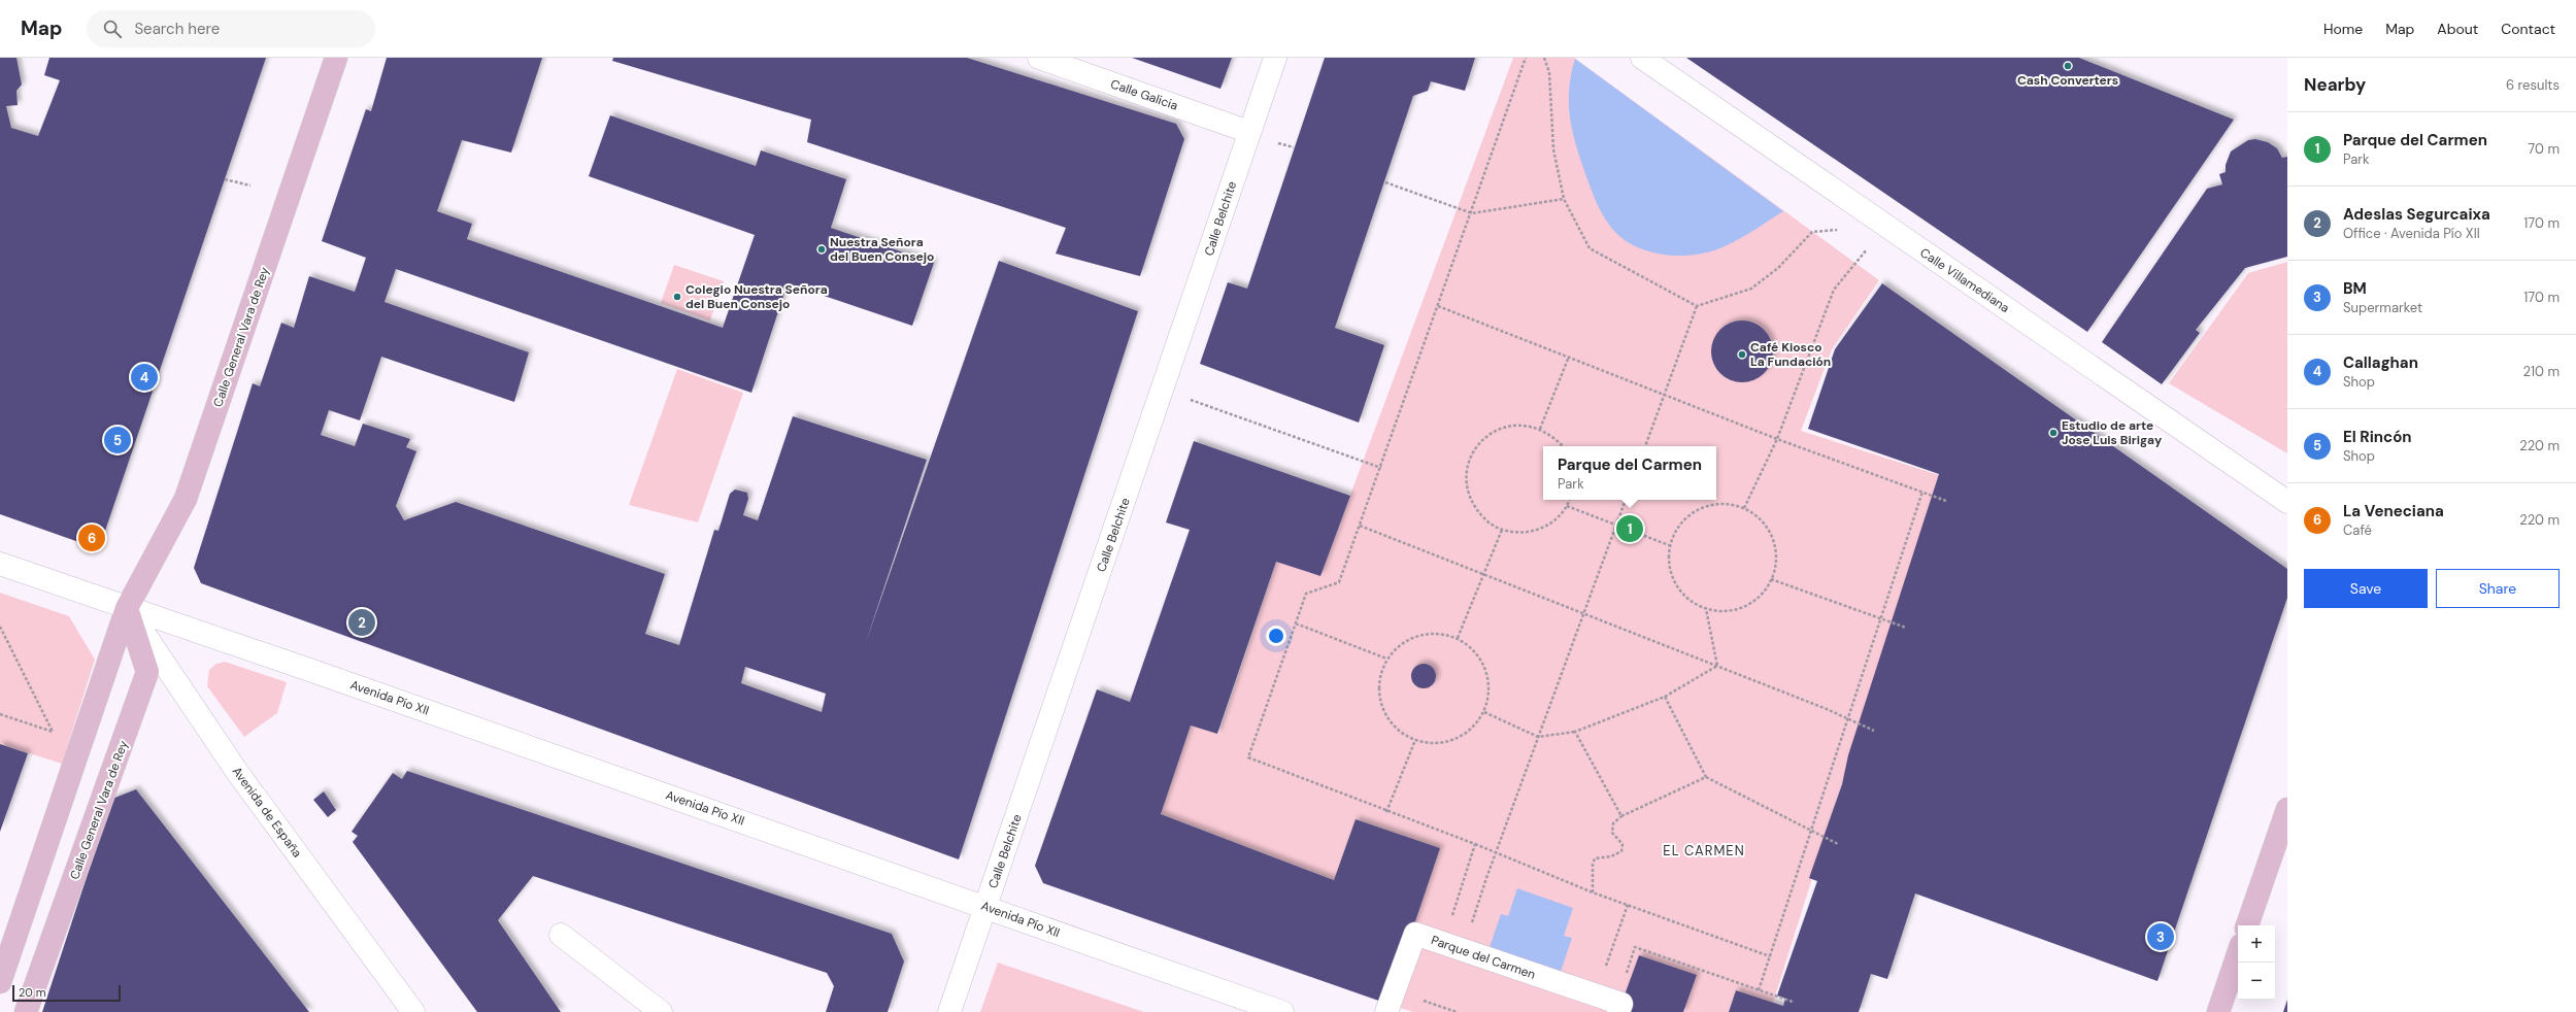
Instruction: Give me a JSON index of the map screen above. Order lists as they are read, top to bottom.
{
  "streets": {
    "main road": ["Calle General Vara de Rey"],
    "street": [
      "Calle Galicia",
      "Calle Belchite",
      "Calle Villamediana",
      "Avenida Pío XII",
      "Avenida de España",
      "Parque del Carmen"
    ]
  },
  "crossings": [
    ["Calle Galicia", "Calle Belchite"],
    ["Calle Belchite", "Avenida Pío XII"],
    ["Calle General Vara de Rey", "Avenida Pío XII"],
    ["Calle General Vara de Rey", "Avenida de España"],
    ["Avenida Pío XII", "Avenida de España"]
  ],
  "districts": ["EL CARMEN"],
  "places": [
    "Cash Converters",
    "Nuestra Señora del Buen Consejo",
    "Colegio Nuestra Señora del Buen Consejo",
    "Café Kiosco La Fundación",
    "Estudio de arte Jose Luis Birigay"
  ],
  "scale_bar": "20 m",
  "page": {
    "header": "Map",
    "search": "Search here",
    "nav": [
      "Home",
      "Map",
      "About",
      "Contact"
    ],
    "heading": ["Nearby", "6 results"],
    "list": [
      {
        "mark": "1",
        "name": "Parque del Carmen",
        "note": "Park",
        "value": "70 m"
      },
      {
        "mark": "2",
        "name": "Adeslas Segurcaixa",
        "note": "Office · Avenida Pío XII",
        "value": "170 m"
      },
      {
        "mark": "3",
        "name": "BM",
        "note": "Supermarket",
        "value": "170 m"
      },
      {
        "mark": "4",
        "name": "Callaghan",
        "note": "Shop",
        "value": "210 m"
      },
      {
        "mark": "5",
        "name": "El Rincón",
        "note": "Shop",
        "value": "220 m"
      },
      {
        "mark": "6",
        "name": "La Veneciana",
        "note": "Café",
        "value": "220 m"
      }
    ],
    "pins": [
      "4",
      "5",
      "1",
      "6",
      "2",
      "3"
    ],
    "popup": ["Parque del Carmen", "Park"],
    "buttons": ["Save", "Share"],
    "map_buttons": ["+", "−"],
    "scale": "20 m"
  }
}
